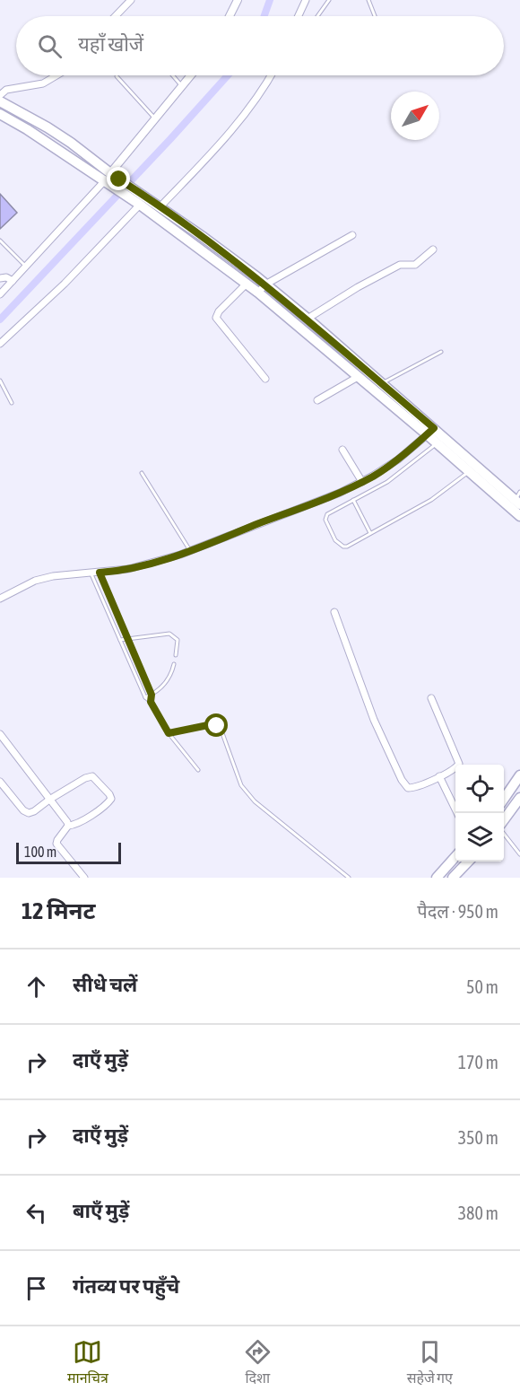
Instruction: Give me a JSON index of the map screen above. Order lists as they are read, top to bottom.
{
  "scale_bar": "100 m",
  "north": "top right",
  "page": {
    "search": "यहाँ खोजें",
    "scale": "100 m",
    "heading": ["12 मिनट", "पैदल · 950 m"],
    "list": [
      ["सीधे चलें", "50 m"],
      ["दाएँ मुड़ें", "170 m"],
      ["दाएँ मुड़ें", "350 m"],
      ["बाएँ मुड़ें", "380 m"],
      "गंतव्य पर पहुँचे"
    ],
    "nav": ["मानचित्र", "दिशा", "सहेजे गए"]
  }
}
